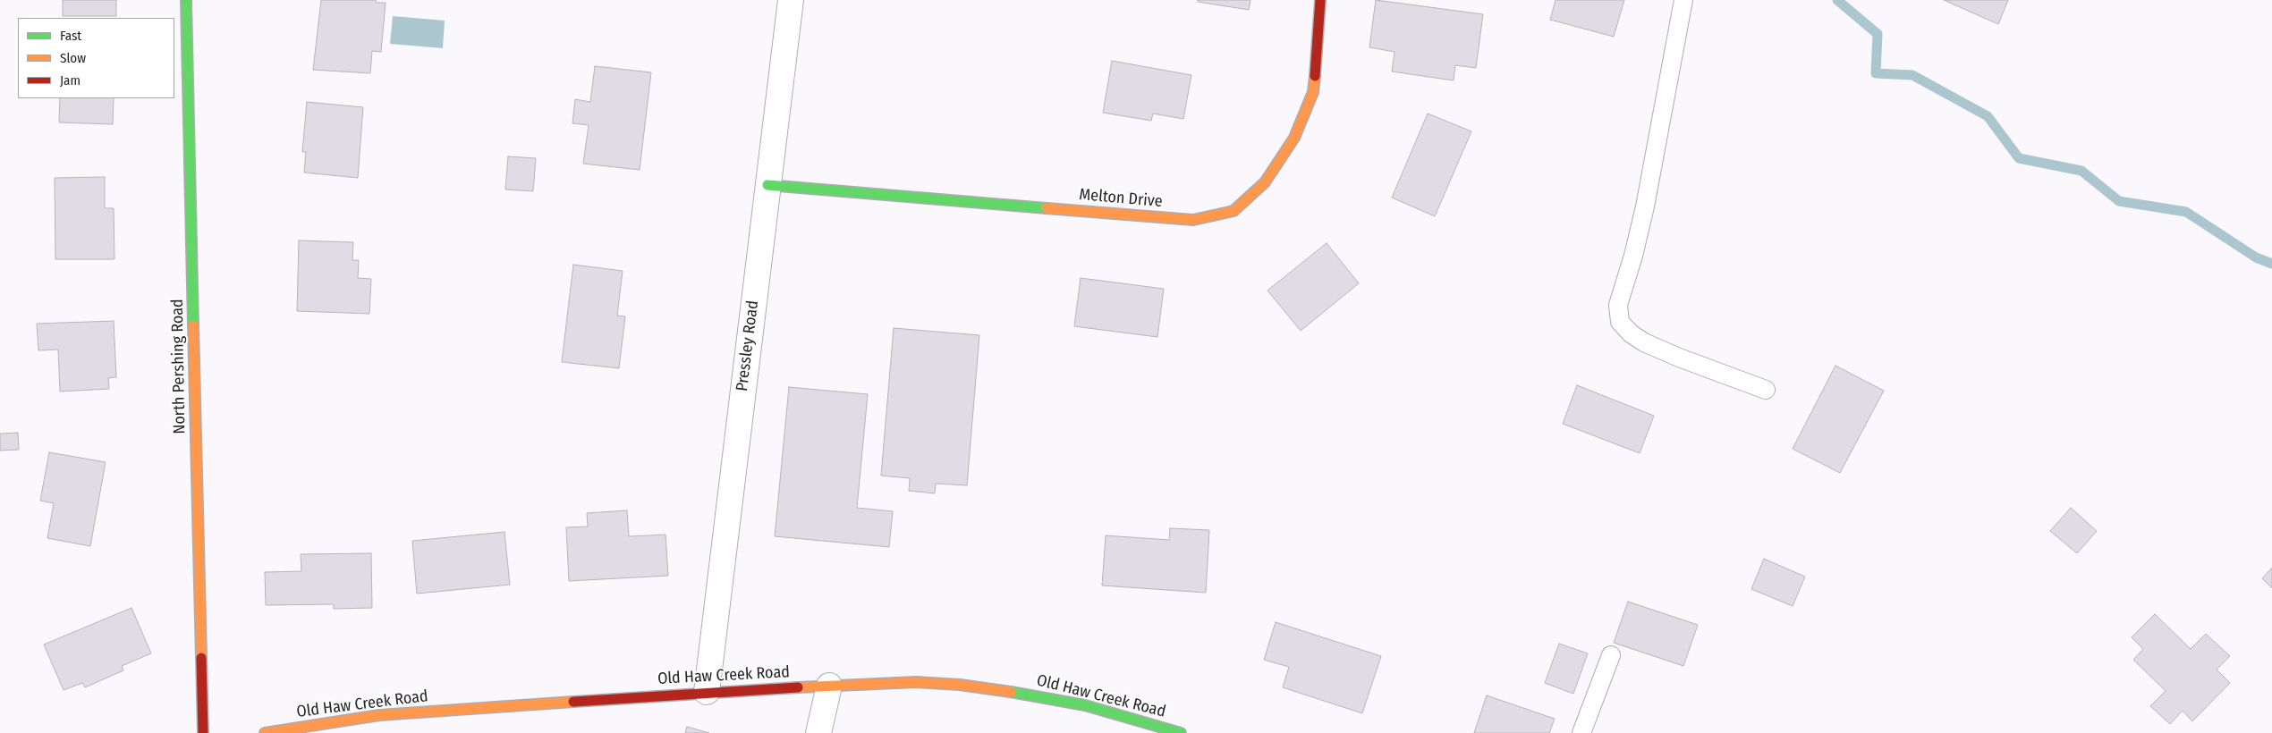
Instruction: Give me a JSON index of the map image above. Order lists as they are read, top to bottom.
{
  "streets": {
    "street": [
      "Melton Drive",
      "Pressley Road",
      "North Pershing Road",
      "Old Haw Creek Road"
    ]
  },
  "crossings": [
    ["Melton Drive", "Pressley Road"],
    ["Pressley Road", "Old Haw Creek Road"]
  ],
  "legend": ["Fast", "Slow", "Jam"]
}
